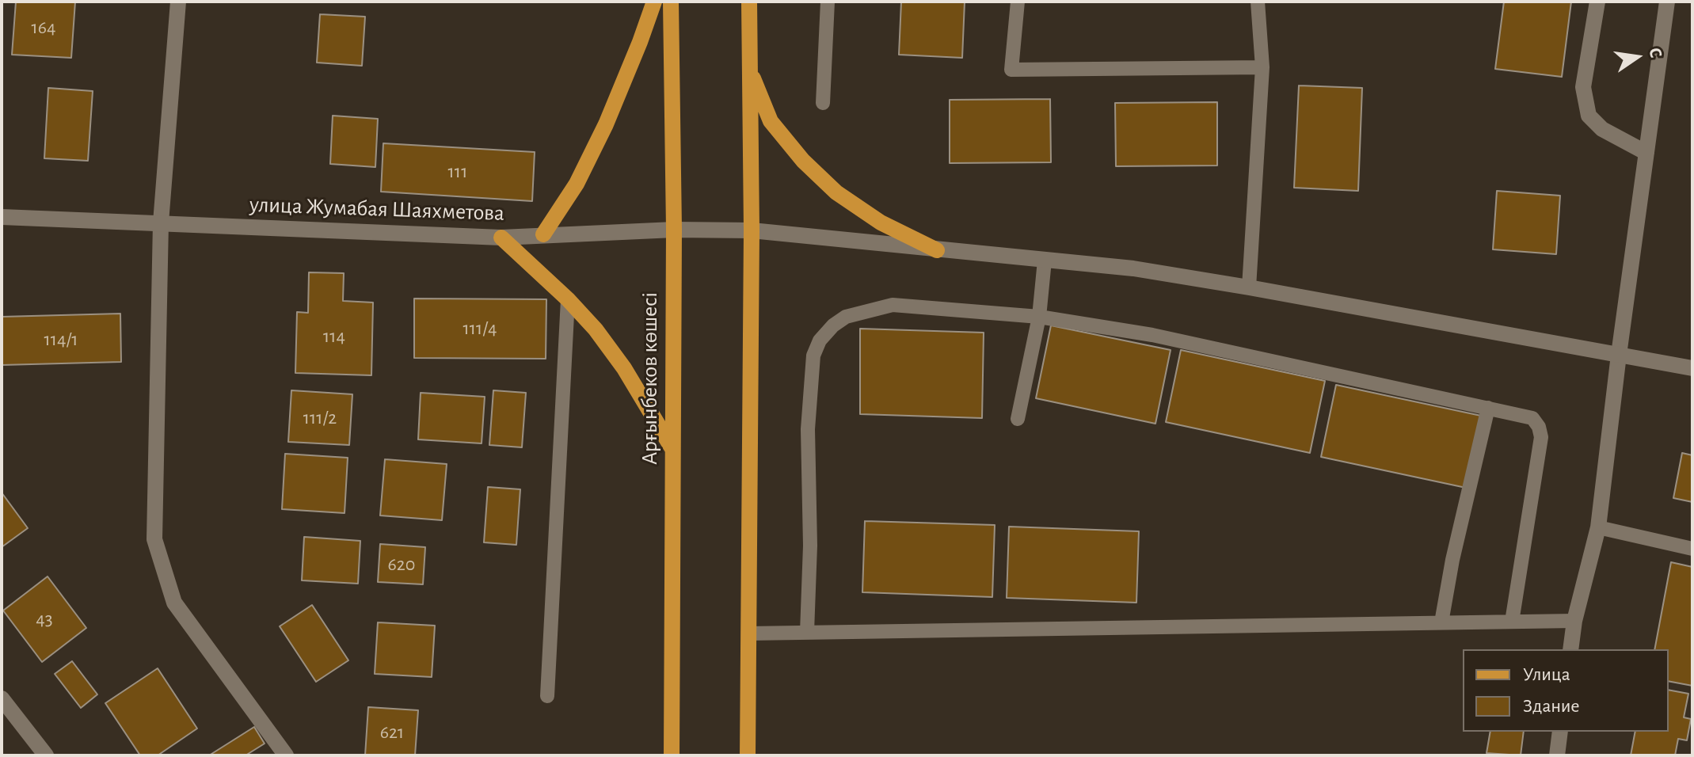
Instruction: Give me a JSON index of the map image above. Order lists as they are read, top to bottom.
{
  "streets": {
    "main road": ["Арғынбеков көшесі"],
    "street": ["улица Жумабая Шаяхметова"]
  },
  "crossings": [
    ["улица Жумабая Шаяхметова", "Арғынбеков көшесі"]
  ],
  "house_numbers": [
    "164",
    "111",
    "111/4",
    "114",
    "114/1",
    "111/2",
    "620",
    "43",
    "621"
  ],
  "legend": ["Улица", "Здание"],
  "north": "right"
}
